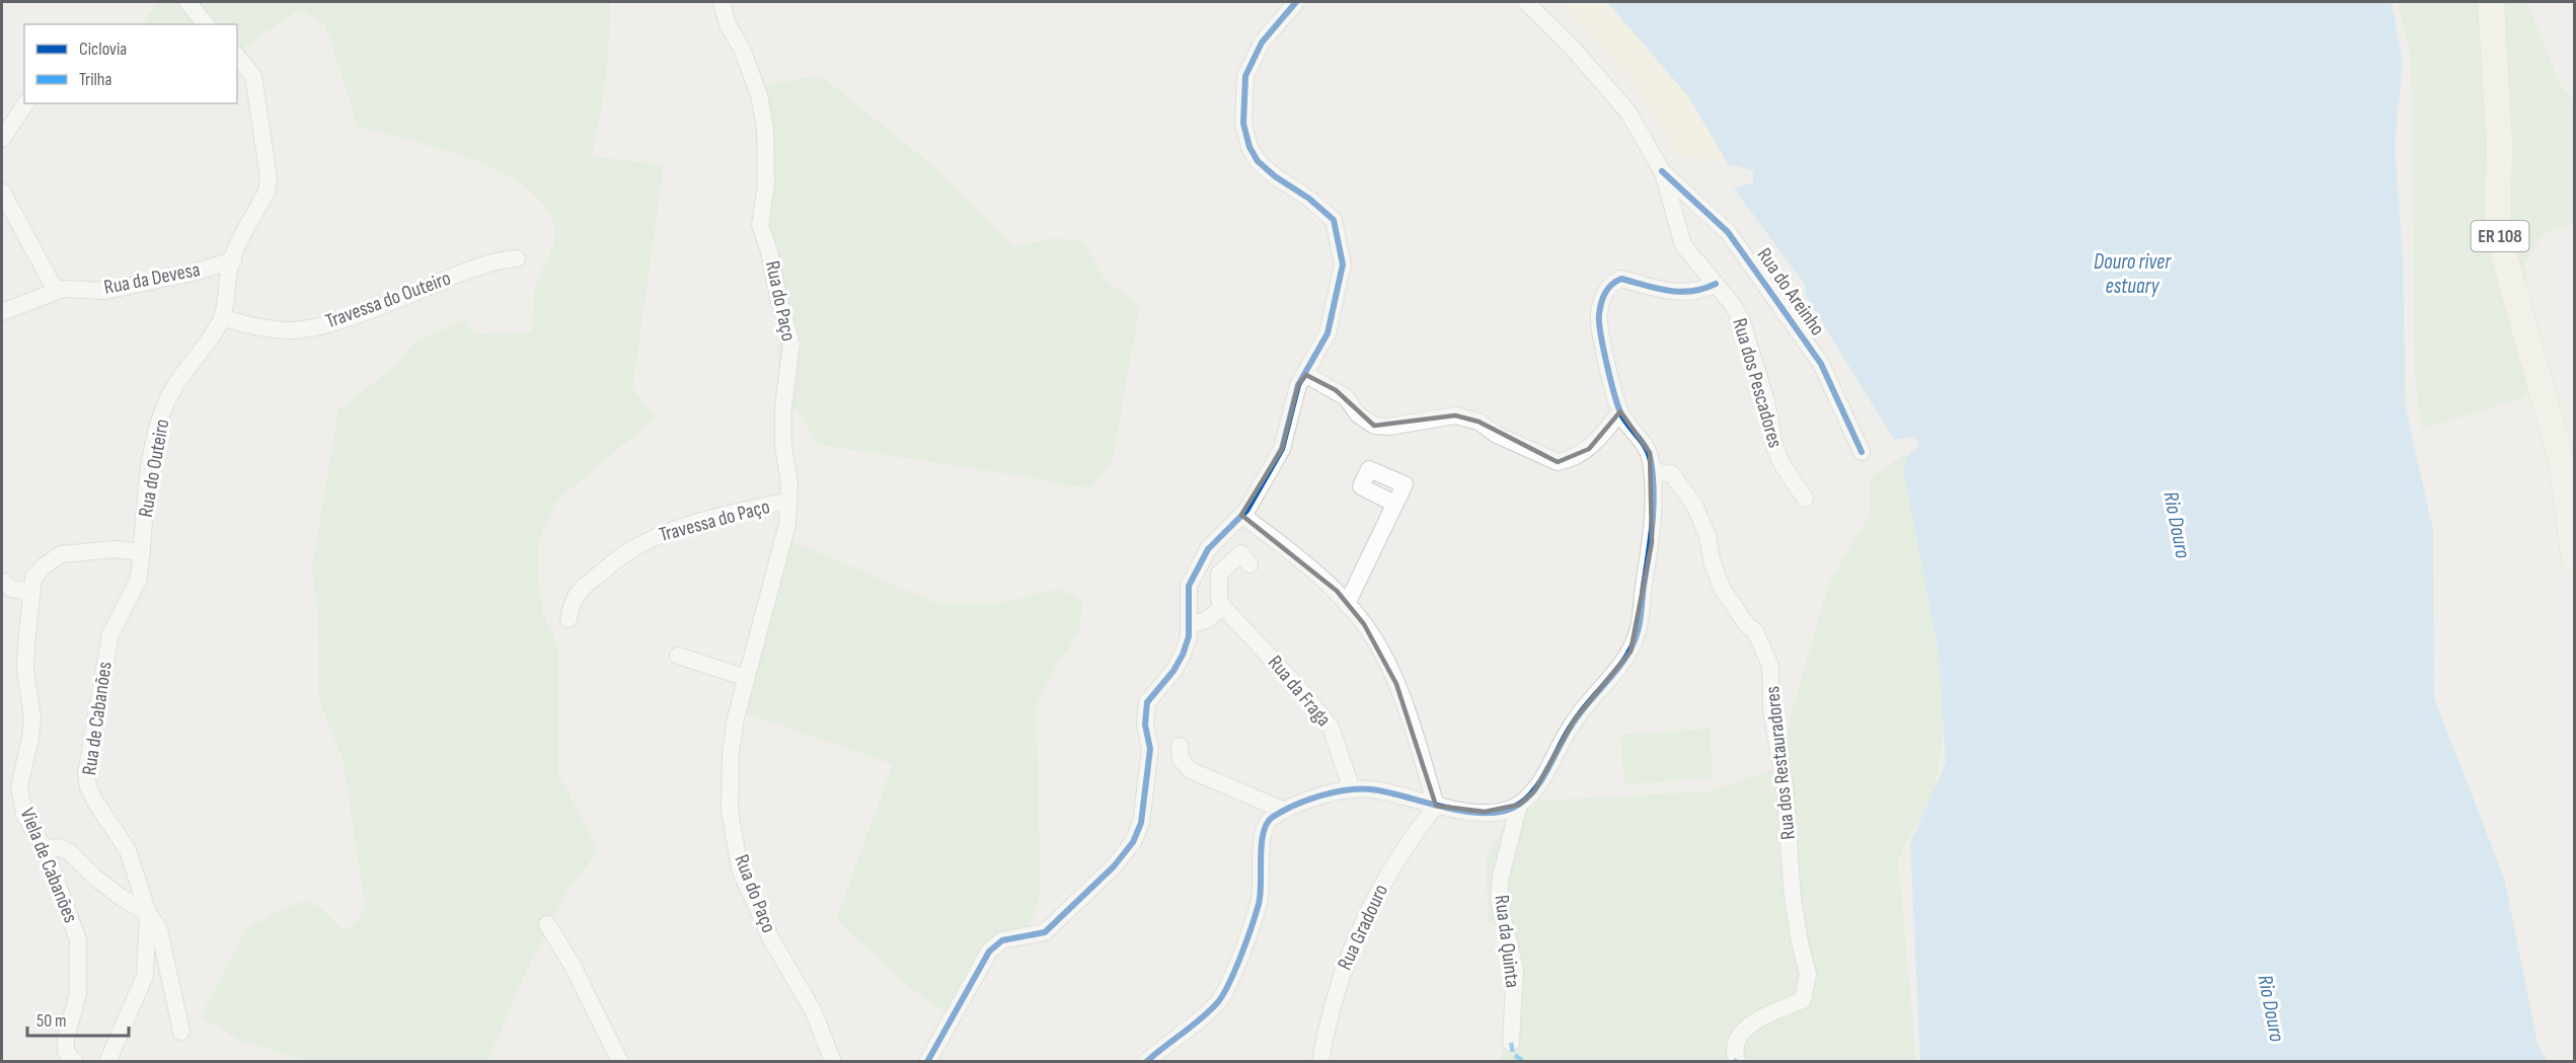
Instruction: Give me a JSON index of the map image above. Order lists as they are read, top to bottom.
{
  "streets": {
    "main road": ["ER 108"],
    "street": [
      "Rua da Devesa",
      "Rua do Areinho",
      "Travessa do Outeiro",
      "Rua do Paço",
      "Rua dos Pescadores",
      "Rua do Outeiro",
      "Travessa do Paço",
      "Rua da Fraga",
      "Rua de Cabanões",
      "Rua dos Restauradores",
      "Viela de Cabanões",
      "Rua Gradouro",
      "Rua da Quinta"
    ]
  },
  "crossings": [
    ["Rua da Devesa", "Rua do Outeiro"],
    ["Rua do Areinho", "Rua dos Pescadores"],
    ["Travessa do Outeiro", "Rua do Outeiro"],
    ["Rua do Paço", "Travessa do Paço"],
    ["Rua do Outeiro", "Rua de Cabanões"],
    ["Rua do Outeiro", "Viela de Cabanões"],
    ["Rua de Cabanões", "Viela de Cabanões"]
  ],
  "water": ["Douro river estuary", "Rio Douro"],
  "legend": ["Ciclovia", "Trilha"],
  "scale_bar": "50 m"
}
